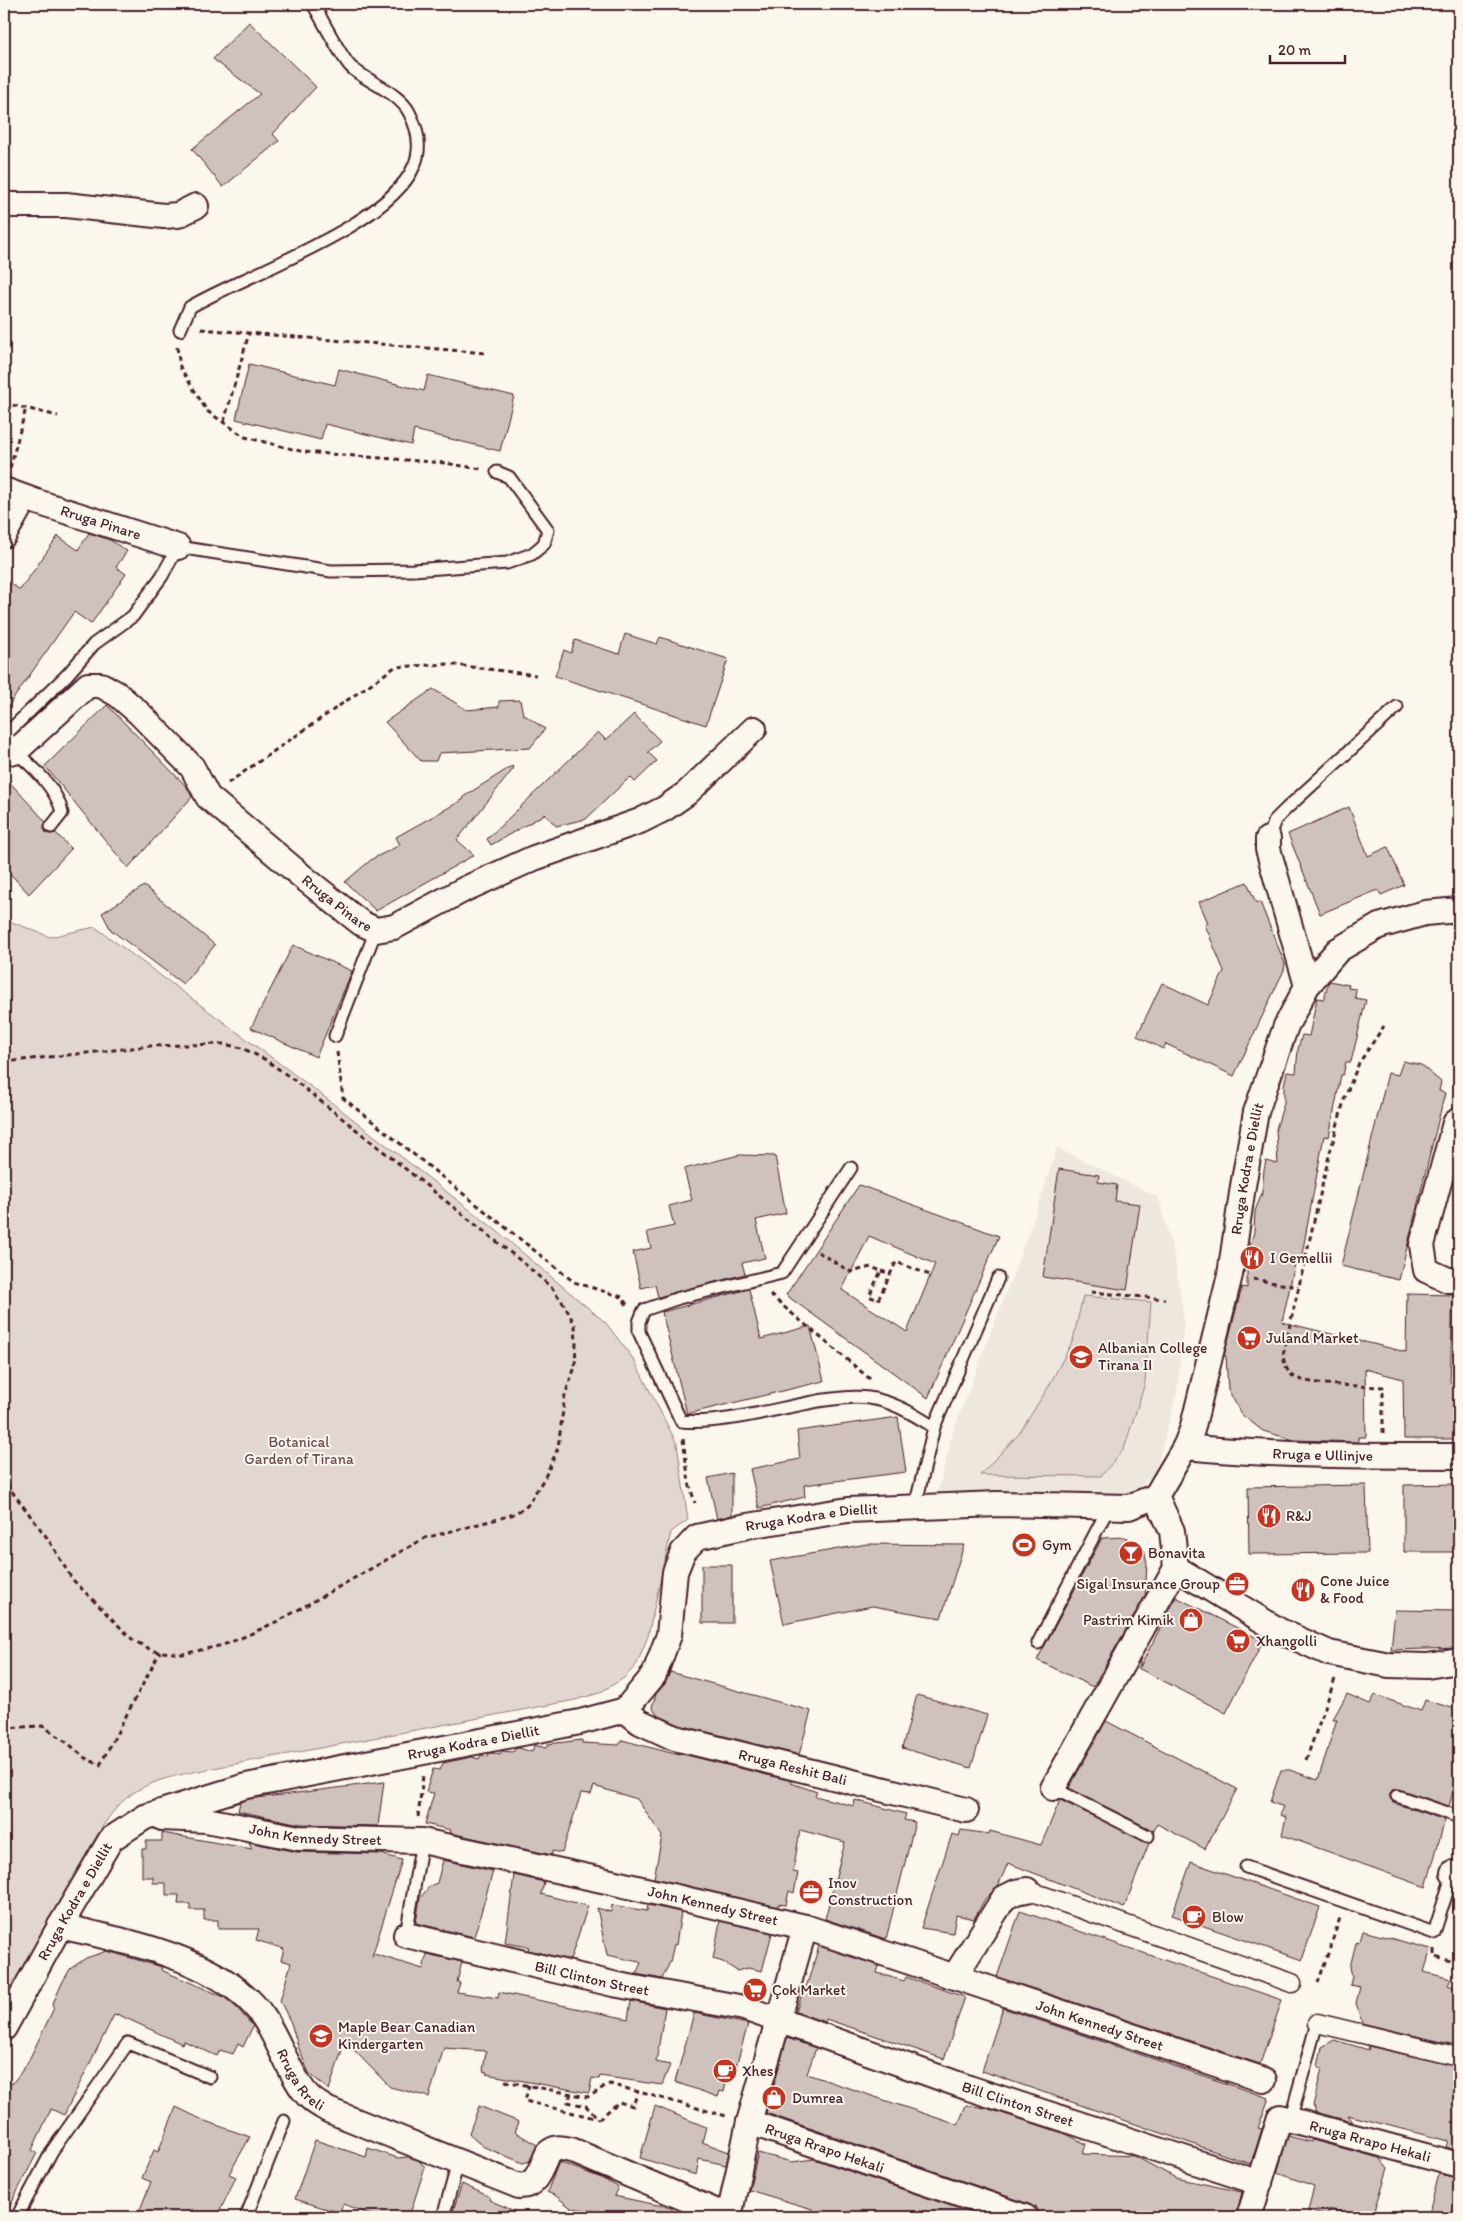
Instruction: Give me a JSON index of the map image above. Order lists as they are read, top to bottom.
{
  "streets": {
    "street": [
      "Rruga Pinare",
      "Rruga Kodra e Diellit",
      "Rruga e Ullinjve",
      "Rruga Reshit Bali",
      "John Kennedy Street",
      "Bill Clinton Street",
      "Rruga Rreli",
      "Rruga Rrapo Hekali"
    ]
  },
  "crossings": [
    ["Rruga Kodra e Diellit", "Rruga e Ullinjve"],
    ["Rruga Kodra e Diellit", "Rruga Reshit Bali"],
    ["Rruga Kodra e Diellit", "John Kennedy Street"],
    ["Rruga Kodra e Diellit", "Rruga Rreli"]
  ],
  "parks": ["Botanical Garden of Tirana"],
  "places": {
    "restaurant": ["I Gemellii", "R&J", "Cone Juice & Food"],
    "supermarket": ["Juland Market", "Xhangolli", "Çok Market"],
    "school or university": ["Albanian College Tirana II", "Maple Bear Canadian Kindergarten"],
    "sports": ["Gym"],
    "bar": ["Bonavita"],
    "office": ["Sigal Insurance Group", "Inov Construction"],
    "shop": ["Pastrim Kimik", "Dumrea"],
    "cafe": ["Blow", "Xhes"]
  },
  "scale_bar": "20 m"
}
